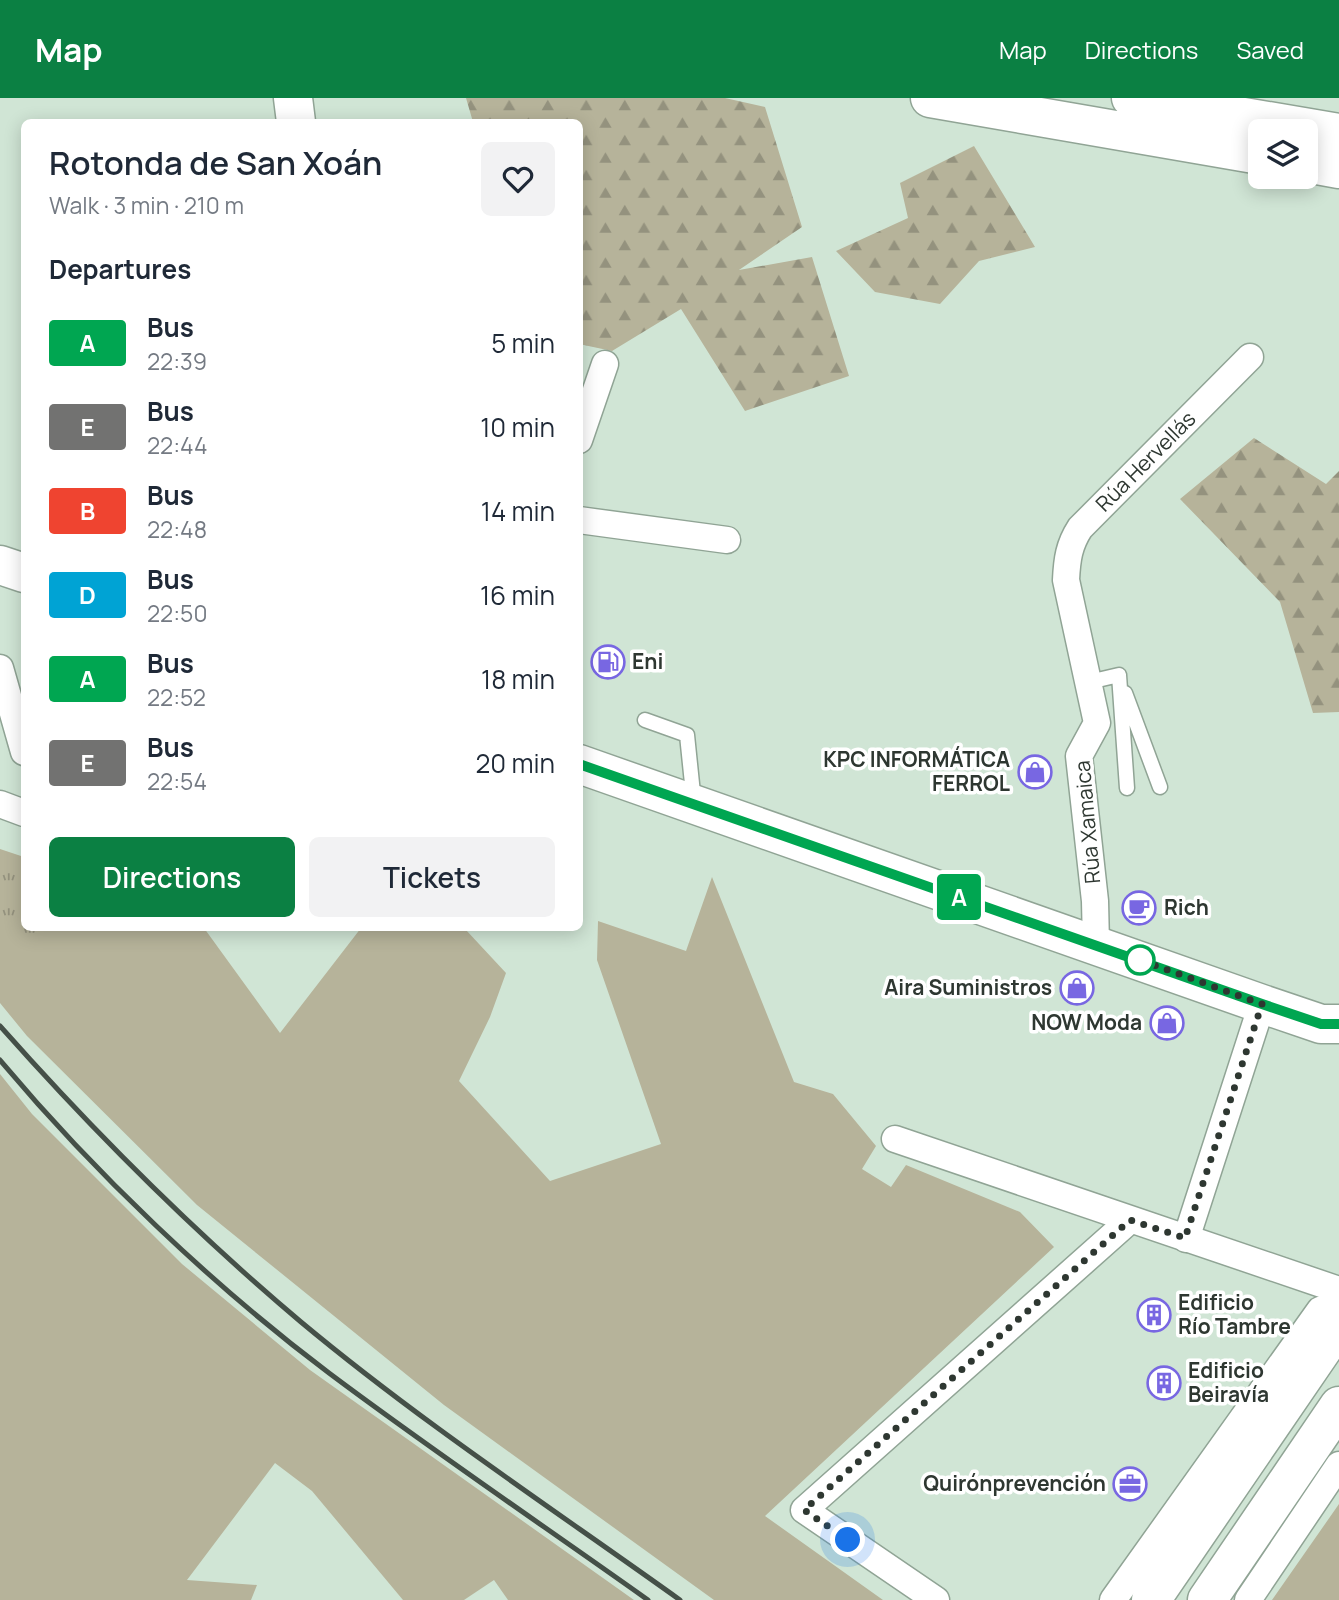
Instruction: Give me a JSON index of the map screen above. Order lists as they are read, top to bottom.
{
  "streets": {
    "street": ["Rúa Hervellás", "Rúa Xamaica"]
  },
  "crossings": [
    ["Rúa Hervellás", "Rúa Xamaica"]
  ],
  "places": {
    "fuel station": ["Eni"],
    "shop": ["KPC INFORMÁTICA FERROL", "Aira Suministros", "NOW Moda"],
    "cafe": ["Rich"],
    "building": ["Edificio Río Tambre", "Edificio Beiravía"],
    "office": ["Quirónprevención"]
  },
  "lines": ["bus line A"],
  "page": {
    "header": "Map",
    "nav": ["Map", "Directions", "Saved"],
    "on_map": "A",
    "heading": [
      ["Rotonda de San Xoán", "Walk · 3 min · 210 m"],
      "Departures"
    ],
    "list": [
      {
        "mark": "A",
        "name": "Bus",
        "note": "22:39",
        "value": "5 min"
      },
      {
        "mark": "E",
        "name": "Bus",
        "note": "22:44",
        "value": "10 min"
      },
      {
        "mark": "B",
        "name": "Bus",
        "note": "22:48",
        "value": "14 min"
      },
      {
        "mark": "D",
        "name": "Bus",
        "note": "22:50",
        "value": "16 min"
      },
      {
        "mark": "A",
        "name": "Bus",
        "note": "22:52",
        "value": "18 min"
      },
      {
        "mark": "E",
        "name": "Bus",
        "note": "22:54",
        "value": "20 min"
      }
    ],
    "buttons": ["Directions", "Tickets"]
  }
}
